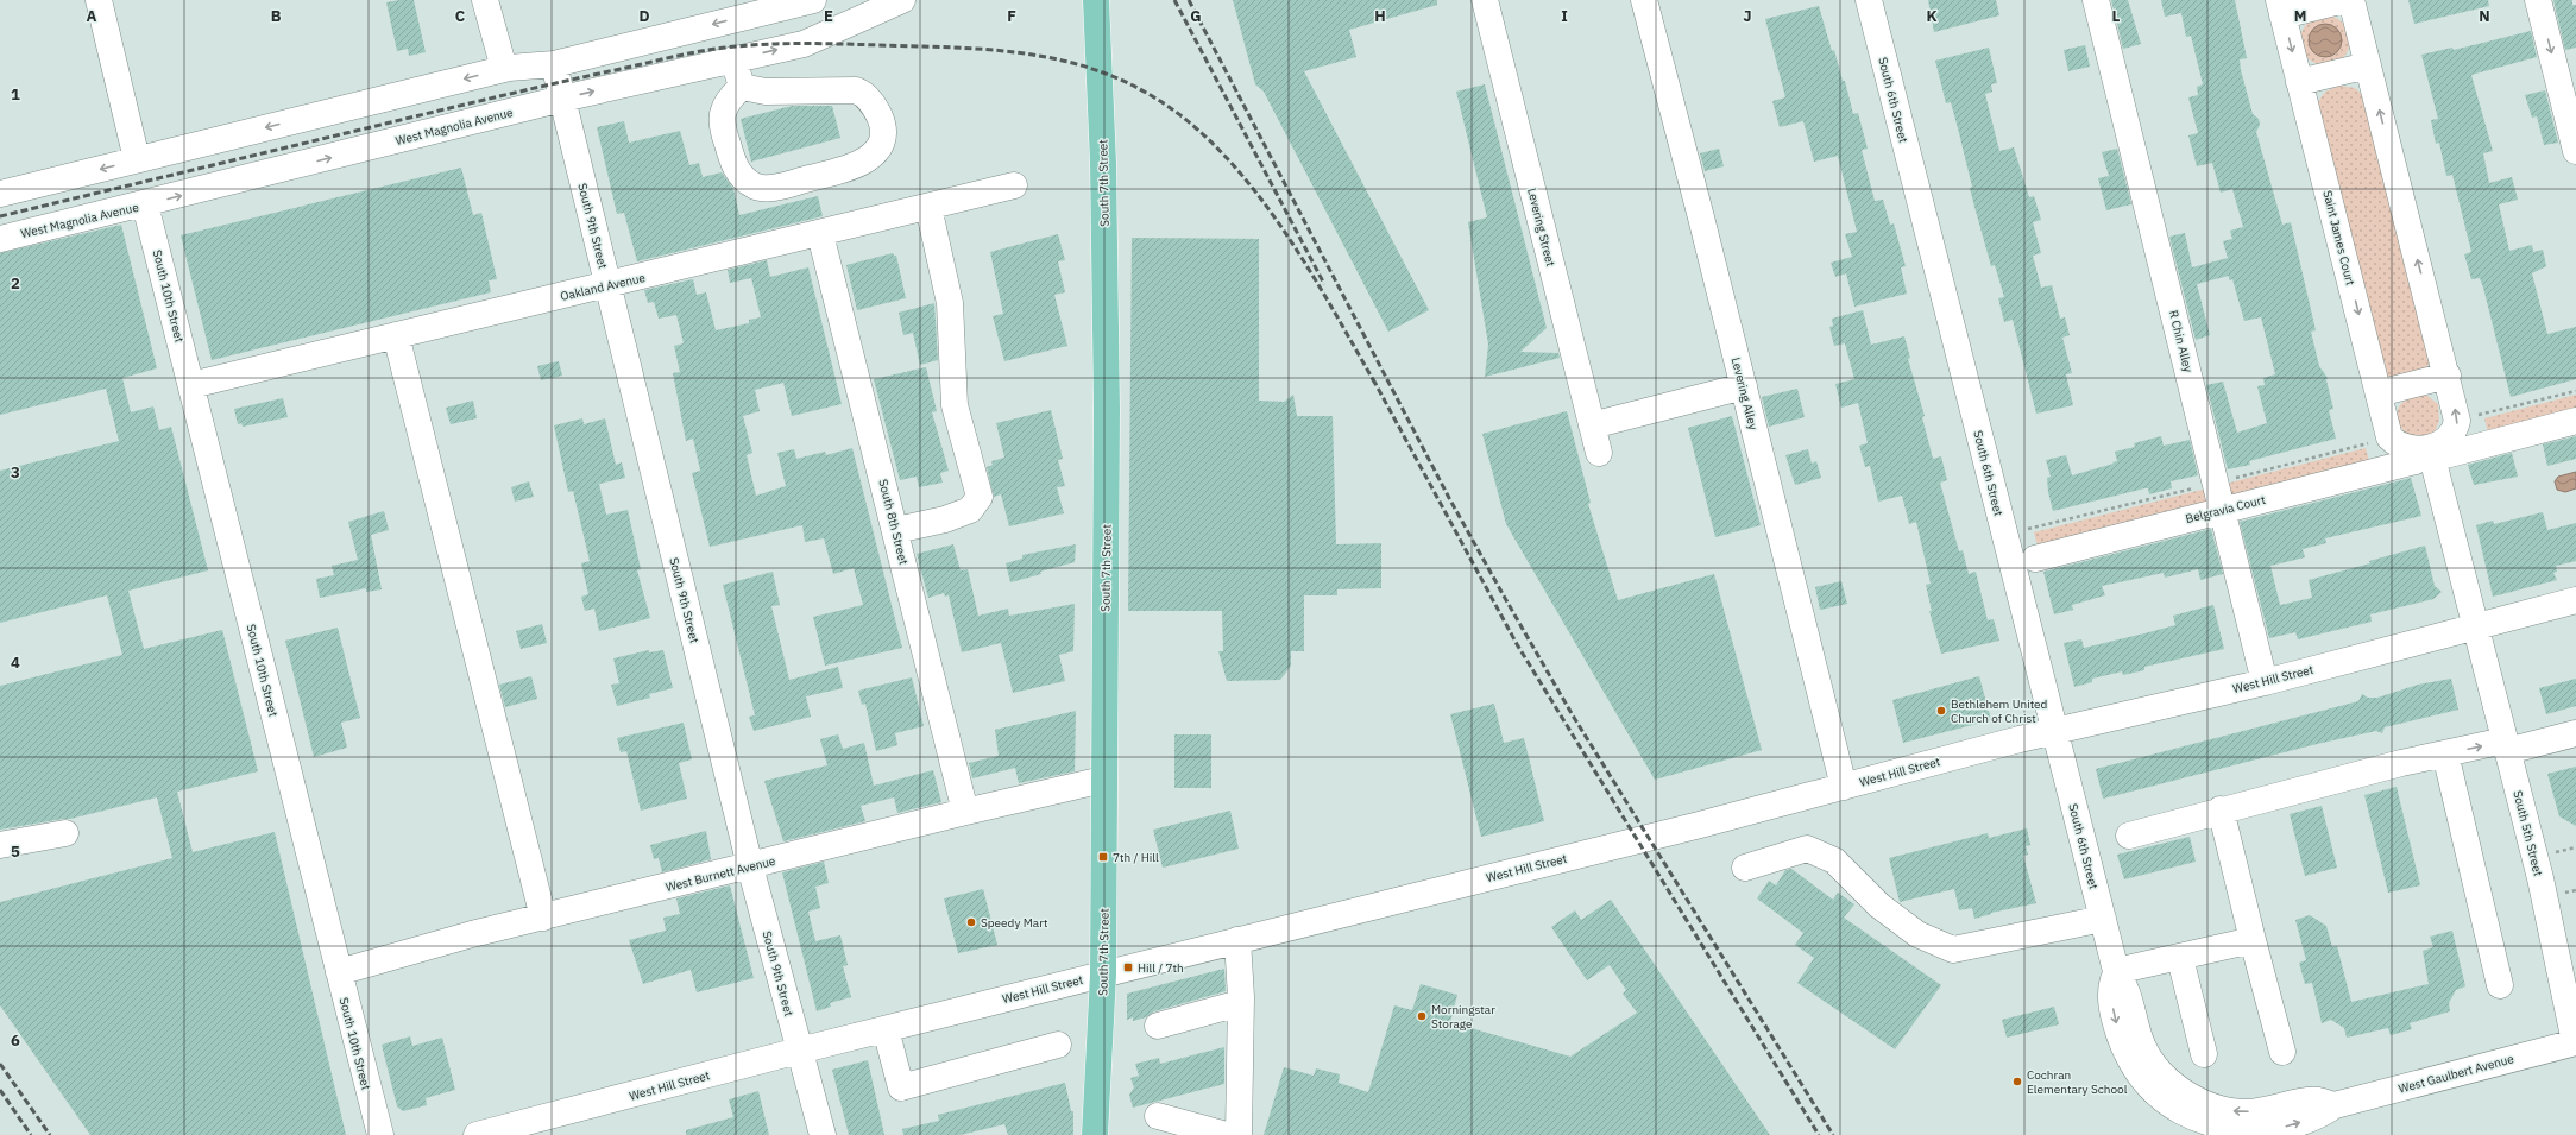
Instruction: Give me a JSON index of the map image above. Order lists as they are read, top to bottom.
{
  "streets": {
    "main road": ["South 7th Street"],
    "street": [
      "South 6th Street",
      "West Magnolia Avenue",
      "South 9th Street",
      "Levering Street",
      "Saint James Court",
      "Oakland Avenue",
      "South 10th Street",
      "R Chin Alley",
      "Levering Alley",
      "Belgravia Court",
      "South 8th Street",
      "West Hill Street",
      "South 5th Street",
      "West Burnett Avenue",
      "West Gaulbert Avenue"
    ]
  },
  "crossings": [
    ["South 6th Street", "West Hill Street"],
    ["South 6th Street", "West Gaulbert Avenue"],
    ["West Magnolia Avenue", "South 9th Street"],
    ["West Magnolia Avenue", "South 10th Street"],
    ["South 7th Street", "West Hill Street"],
    ["South 7th Street", "West Burnett Avenue"],
    ["South 9th Street", "Oakland Avenue"],
    ["South 9th Street", "West Hill Street"],
    ["South 9th Street", "West Burnett Avenue"],
    ["Saint James Court", "Belgravia Court"],
    ["Oakland Avenue", "South 10th Street"],
    ["Oakland Avenue", "South 8th Street"],
    ["South 10th Street", "West Burnett Avenue"],
    ["R Chin Alley", "Belgravia Court"],
    ["R Chin Alley", "West Hill Street"],
    ["Levering Alley", "West Hill Street"],
    ["South 8th Street", "West Burnett Avenue"],
    ["West Hill Street", "South 5th Street"],
    ["South 5th Street", "West Gaulbert Avenue"]
  ],
  "places": {
    "other": [
      "Bethlehem United Church of Christ",
      "Speedy Mart",
      "Morningstar Storage",
      "Cochran Elementary School"
    ],
    "transit": ["7th / Hill", "Hill / 7th"]
  },
  "grid": {
    "columns": [
      "A",
      "B",
      "C",
      "D",
      "E",
      "F",
      "G",
      "H",
      "I",
      "J",
      "K",
      "L",
      "M",
      "N"
    ],
    "rows": [
      "1",
      "2",
      "3",
      "4",
      "5",
      "6"
    ]
  }
}
